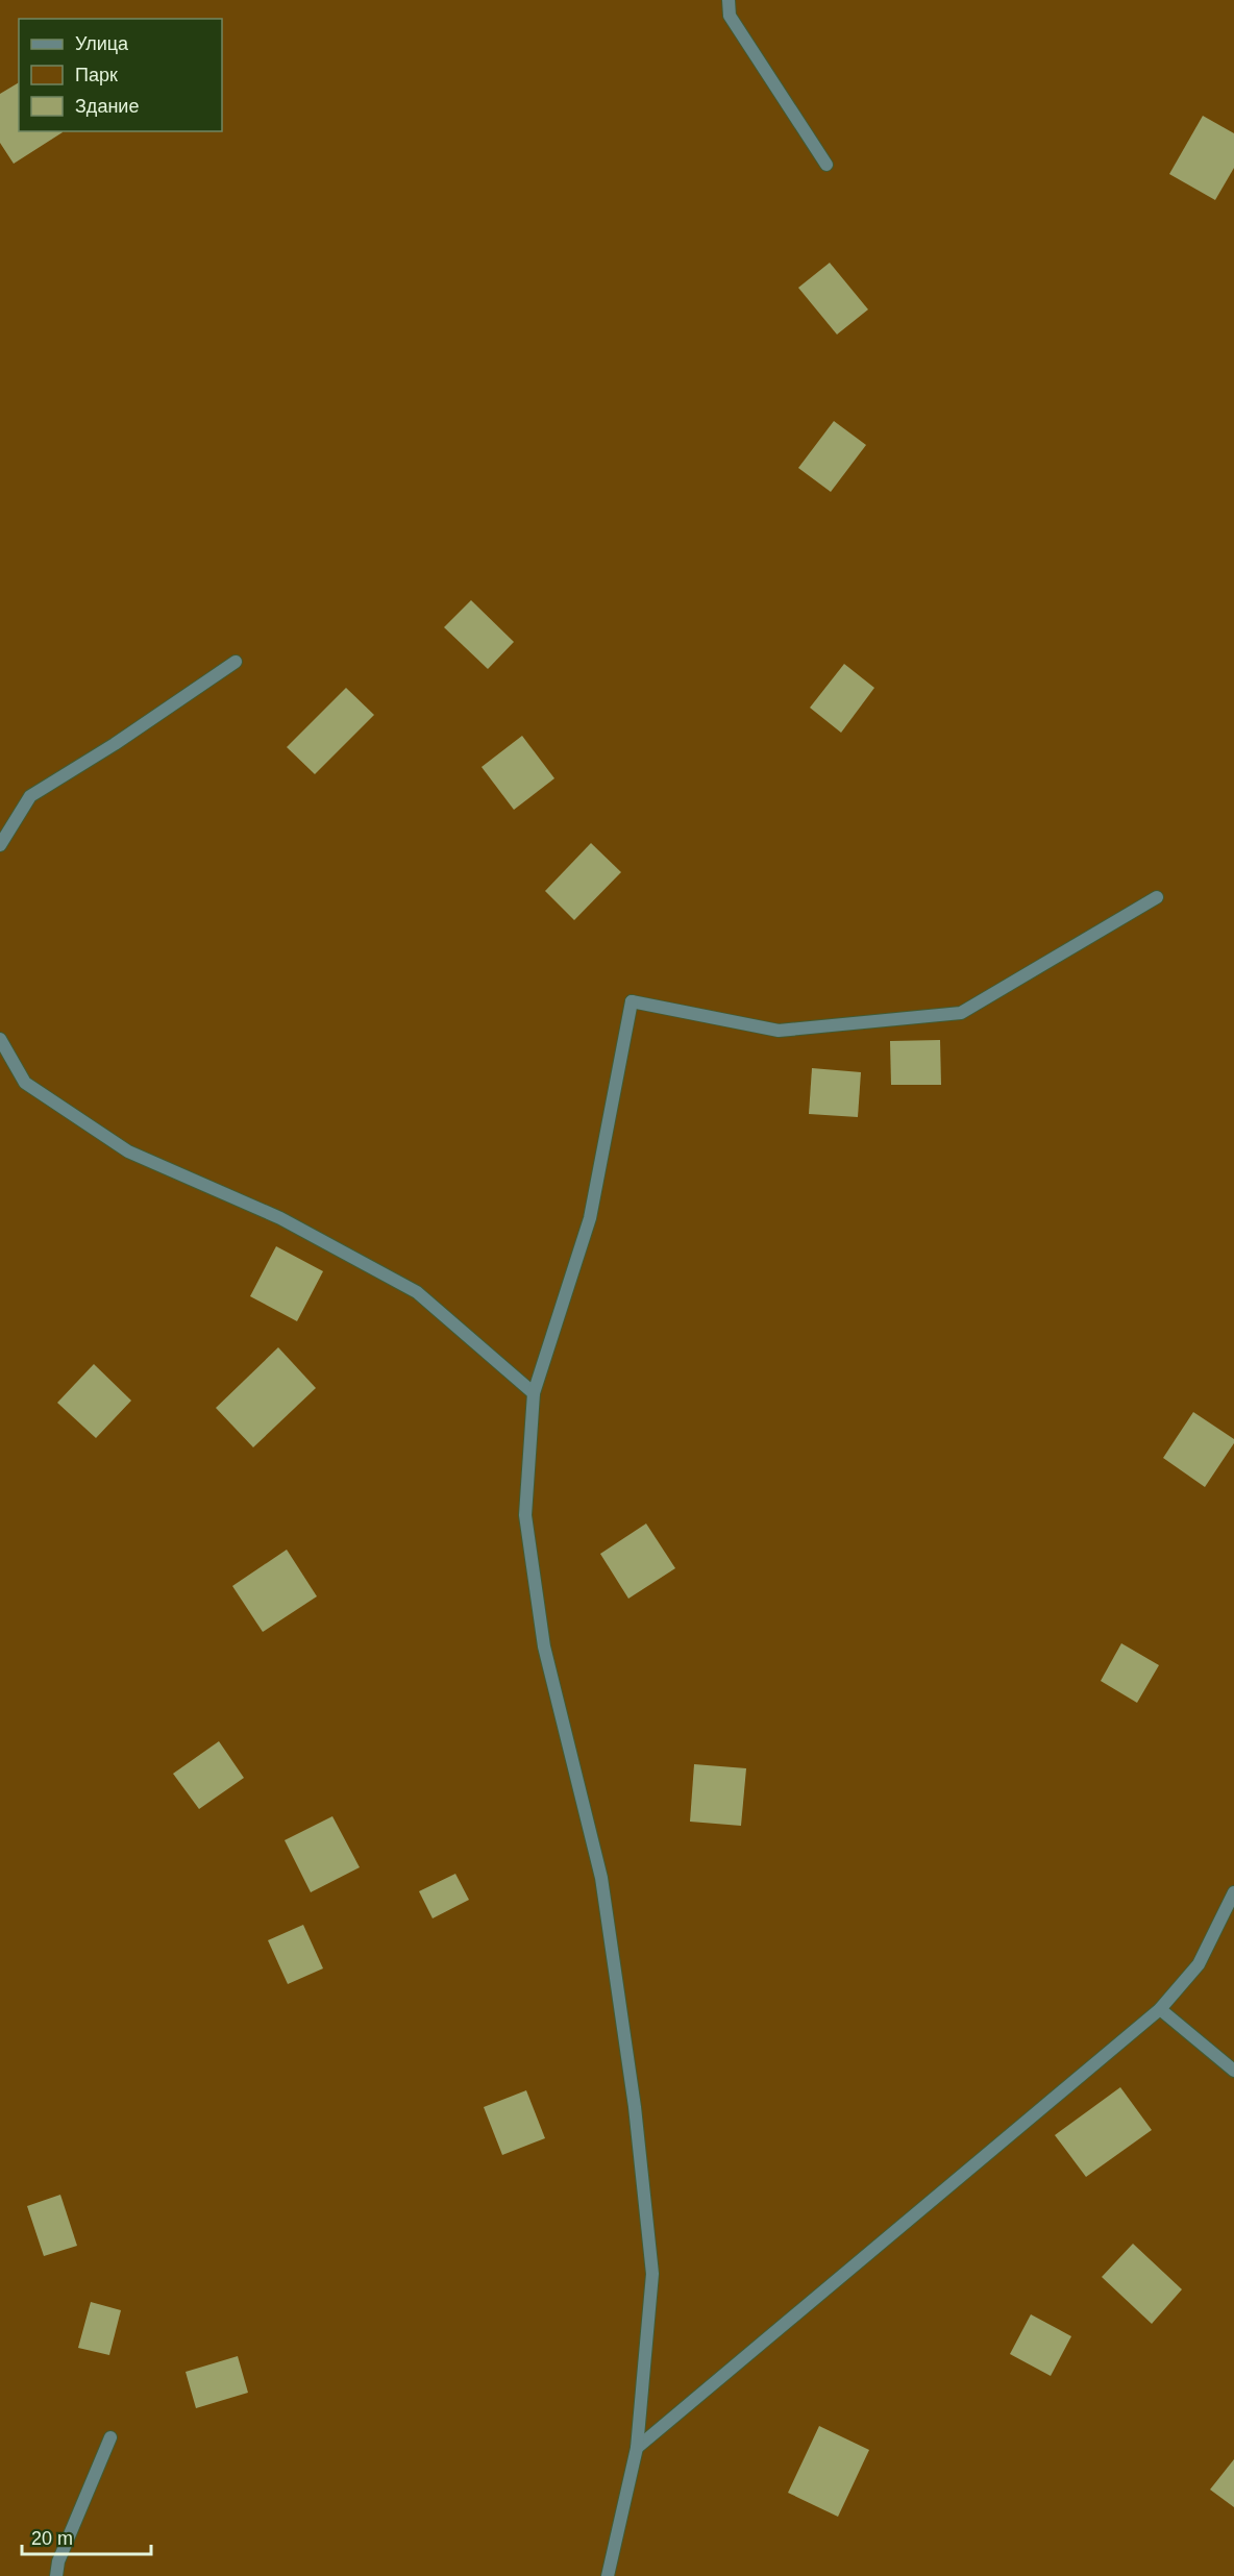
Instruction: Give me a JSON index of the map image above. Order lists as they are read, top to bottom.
{
  "legend": ["Улица", "Парк", "Здание"],
  "scale_bar": "20 m"
}
